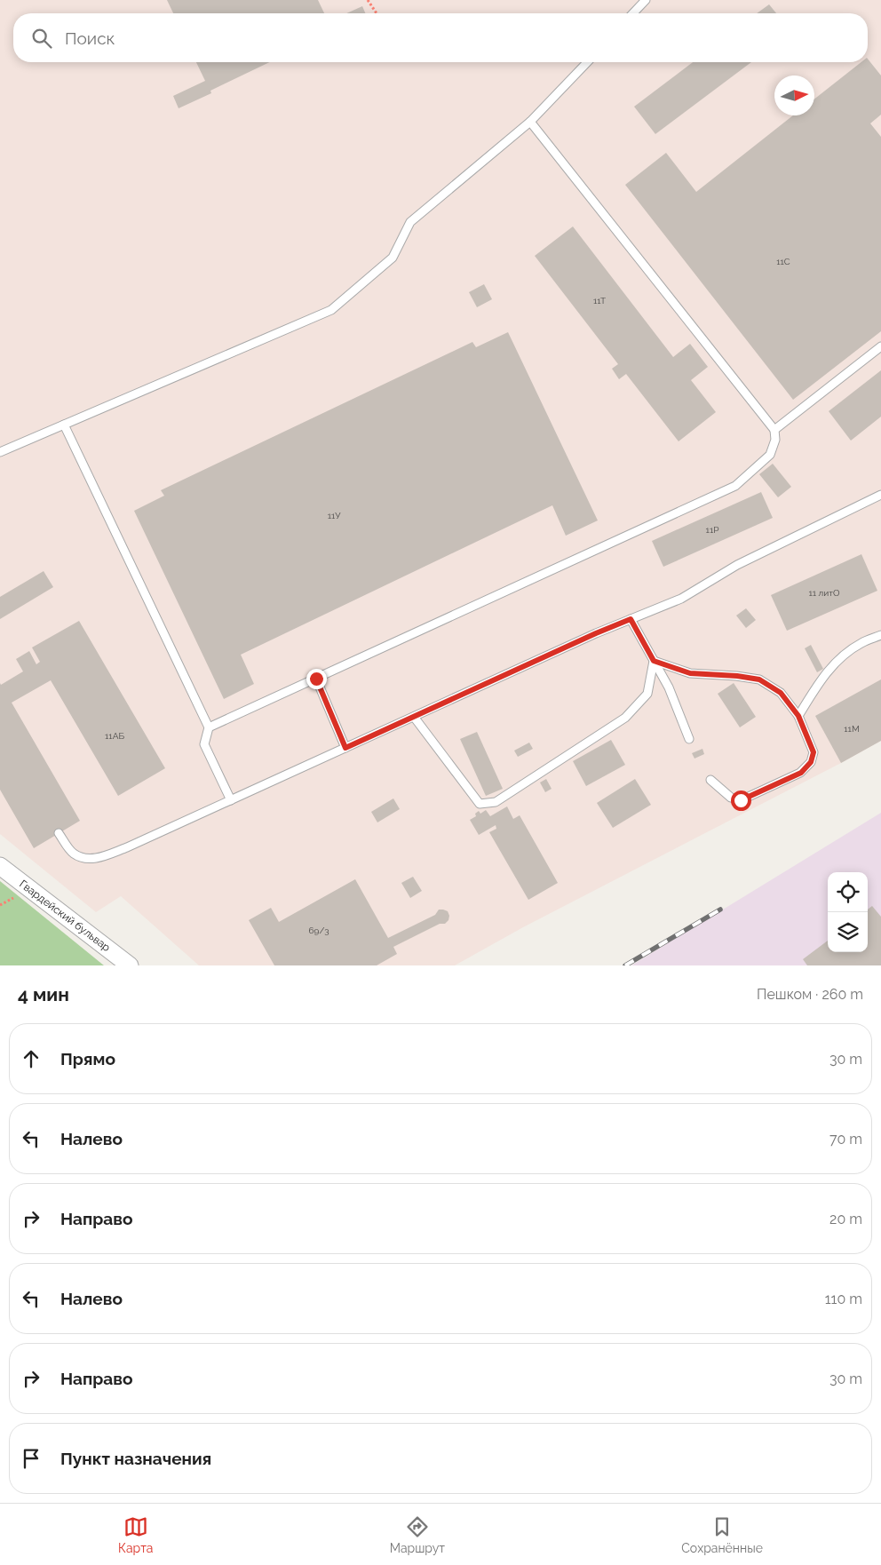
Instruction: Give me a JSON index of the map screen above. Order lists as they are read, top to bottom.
{
  "streets": {
    "street": ["Гвардейский бульвар"]
  },
  "house_numbers": [
    "11С",
    "11Т",
    "11У",
    "11Р",
    "11 литО",
    "11М",
    "11АБ",
    "69/3"
  ],
  "north": "right",
  "page": {
    "search": "Поиск",
    "heading": ["4 мин", "Пешком · 260 m"],
    "list": [
      ["Прямо", "30 m"],
      ["Налево", "70 m"],
      ["Направо", "20 m"],
      ["Налево", "110 m"],
      ["Направо", "30 m"],
      "Пункт назначения"
    ],
    "nav": ["Карта", "Маршрут", "Сохранённые"]
  }
}
